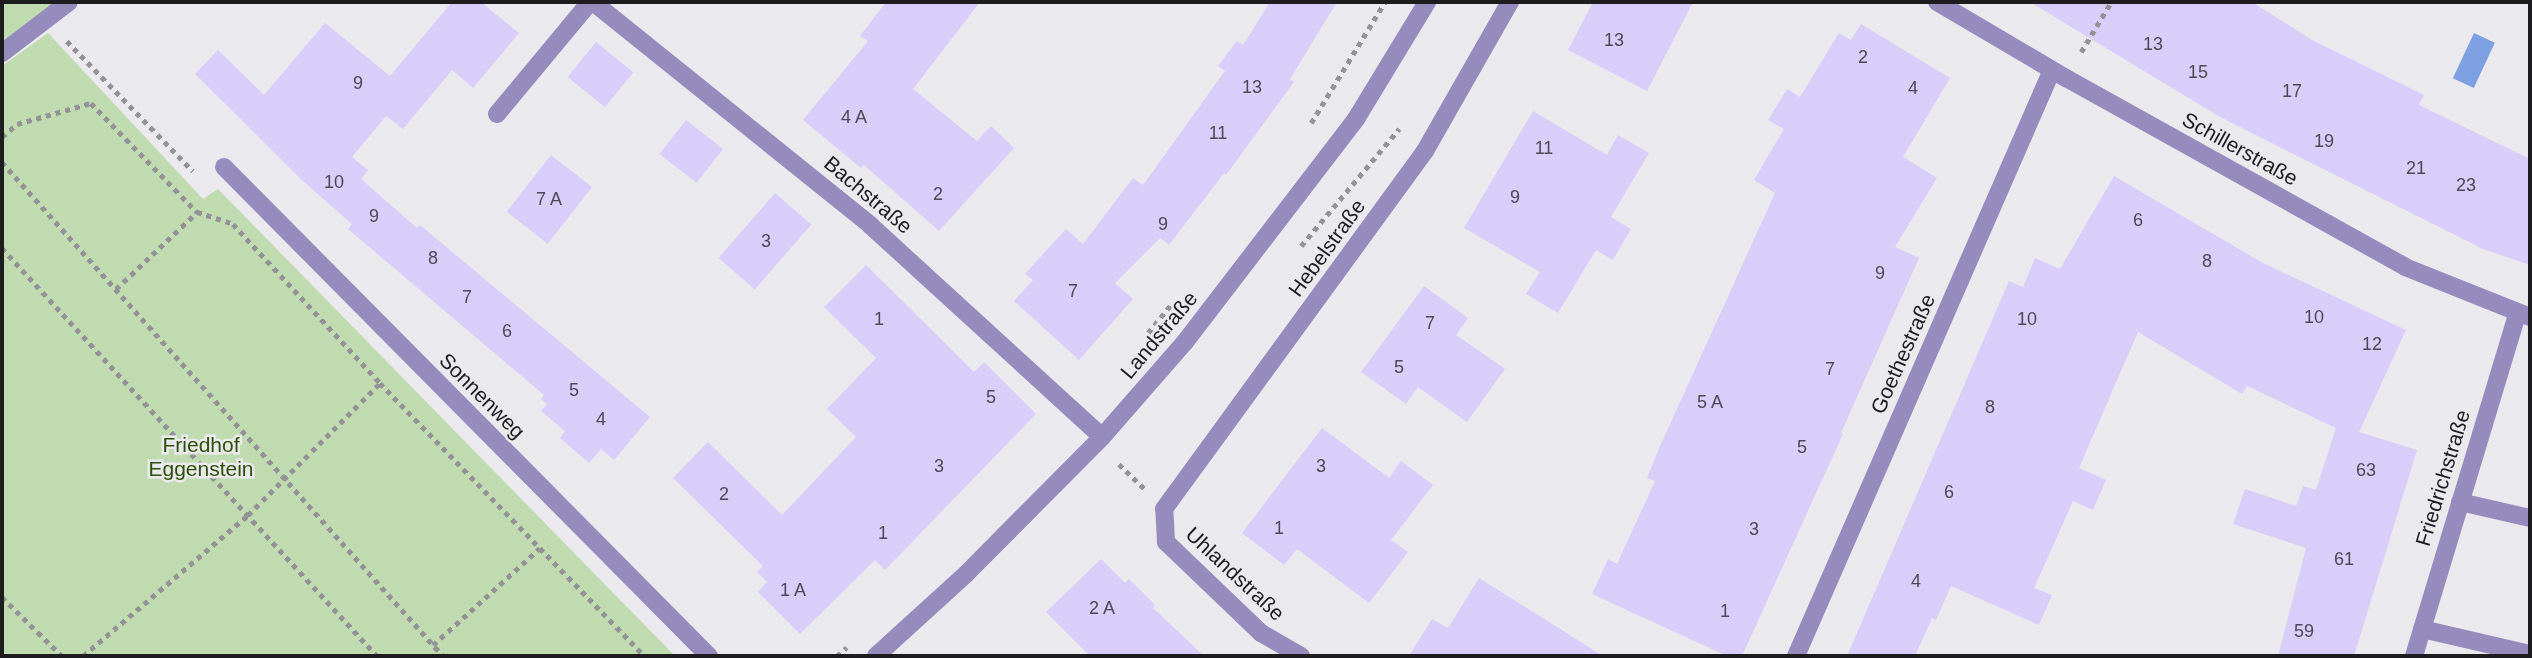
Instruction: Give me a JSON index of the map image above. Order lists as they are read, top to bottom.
{
  "streets": {
    "street": [
      "Schillerstraße",
      "Bachstraße",
      "Hebelstraße",
      "Landstraße",
      "Goethestraße",
      "Sonnenweg",
      "Friedrichstraße",
      "Uhlandstraße"
    ]
  },
  "crossings": [
    ["Schillerstraße", "Goethestraße"],
    ["Schillerstraße", "Friedrichstraße"],
    ["Bachstraße", "Landstraße"],
    ["Hebelstraße", "Uhlandstraße"]
  ],
  "parks": ["Friedhof Eggenstein"],
  "house_numbers": [
    "13",
    "13",
    "2",
    "15",
    "9",
    "13",
    "4",
    "17",
    "4 A",
    "11",
    "19",
    "11",
    "21",
    "10",
    "23",
    "2",
    "9",
    "7 A",
    "9",
    "6",
    "9",
    "3",
    "8",
    "8",
    "9",
    "7",
    "7",
    "10",
    "1",
    "10",
    "7",
    "6",
    "12",
    "5",
    "7",
    "5",
    "5",
    "5 A",
    "8",
    "4",
    "5",
    "3",
    "3",
    "63",
    "6",
    "2",
    "1",
    "3",
    "1",
    "61",
    "4",
    "1 A",
    "2 A",
    "1",
    "59"
  ]
}
